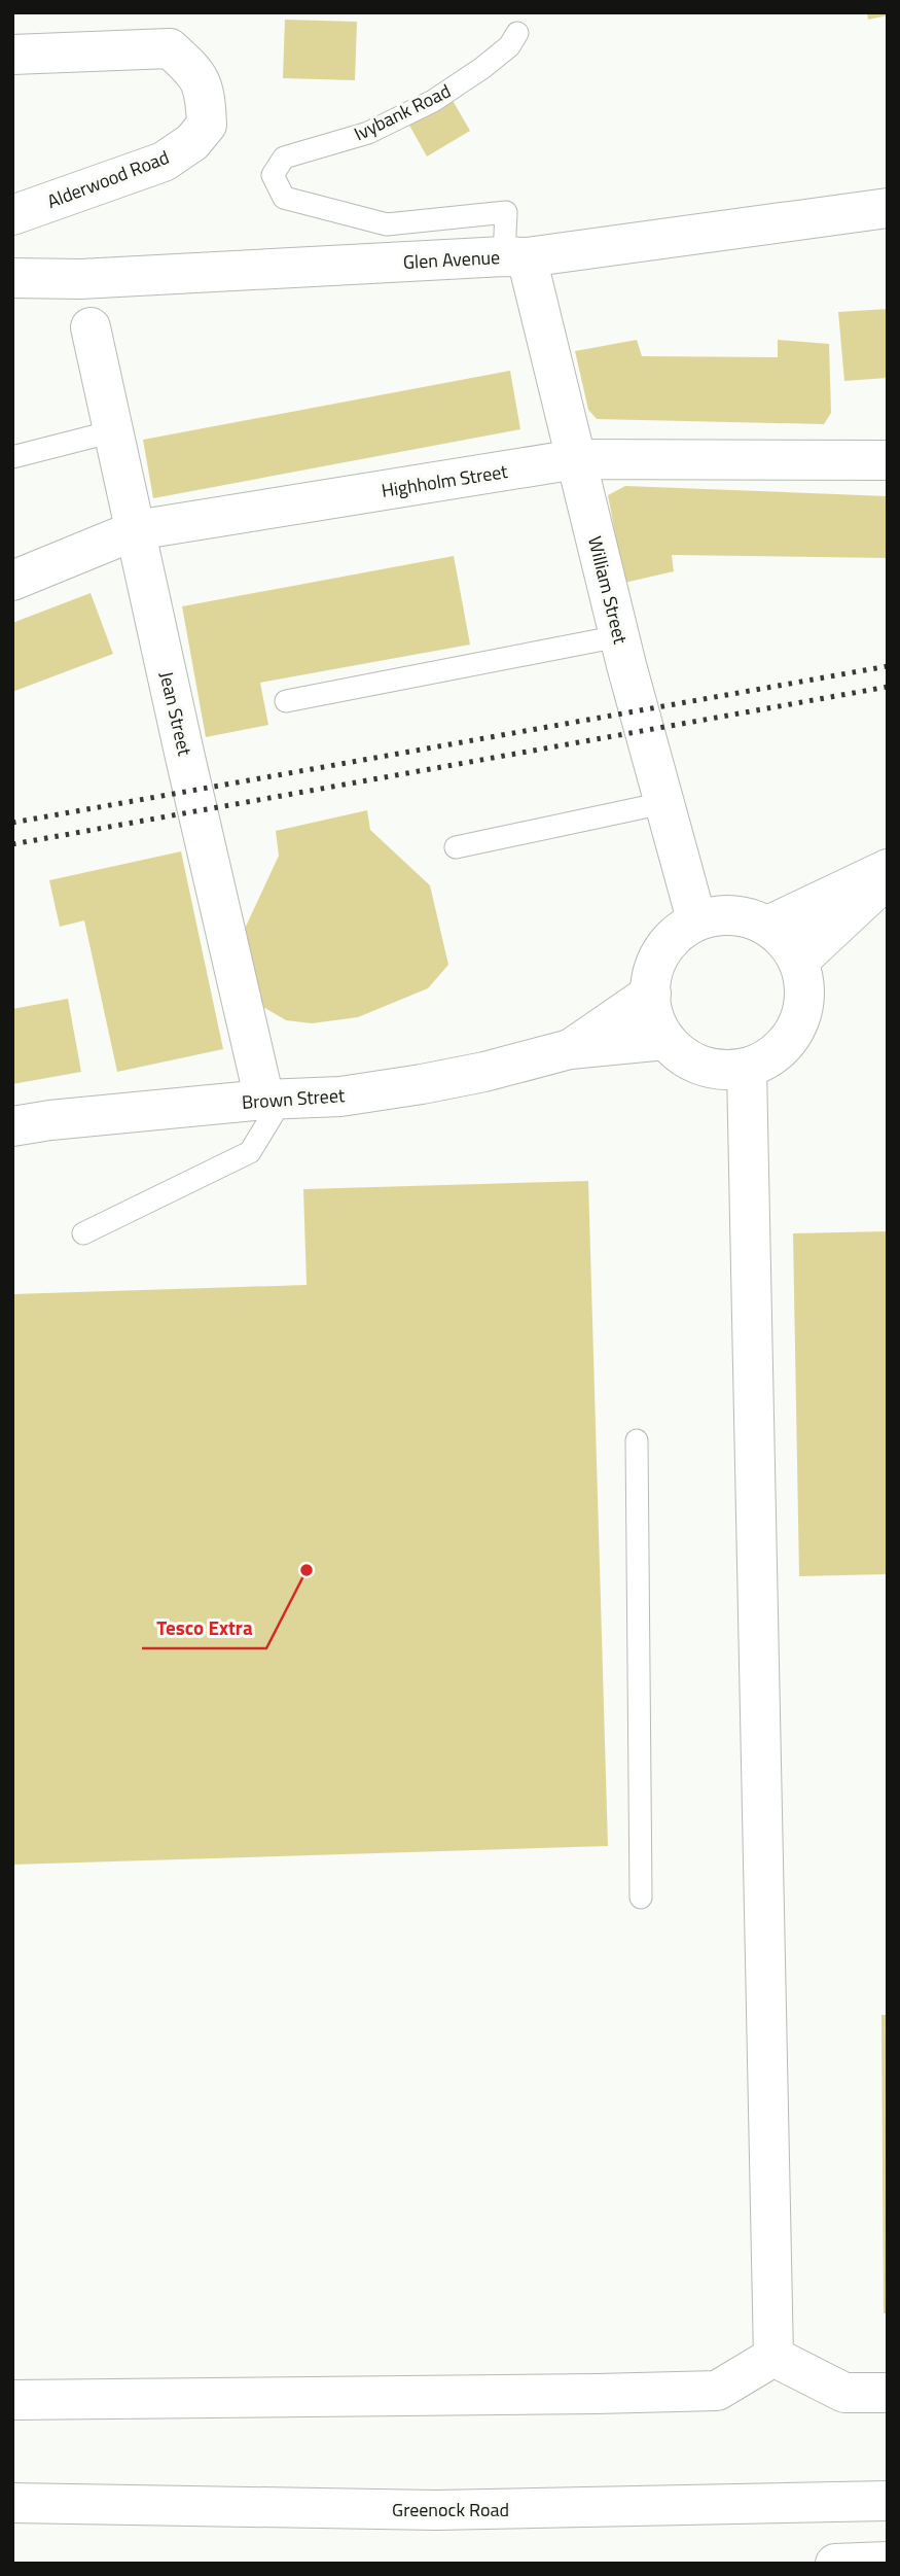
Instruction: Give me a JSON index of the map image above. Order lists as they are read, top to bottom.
{
  "streets": {
    "main road": [
      "Alderwood Road",
      "Glen Avenue",
      "Highholm Street",
      "William Street",
      "Jean Street",
      "Brown Street",
      "Greenock Road"
    ],
    "lane": ["Ivybank Road"]
  },
  "crossings": [
    ["Ivybank Road", "Glen Avenue"],
    ["Ivybank Road", "William Street"],
    ["Glen Avenue", "William Street"],
    ["Highholm Street", "William Street"],
    ["Highholm Street", "Jean Street"],
    ["William Street", "Brown Street"],
    ["Jean Street", "Brown Street"]
  ],
  "places": ["Tesco Extra"]
}
